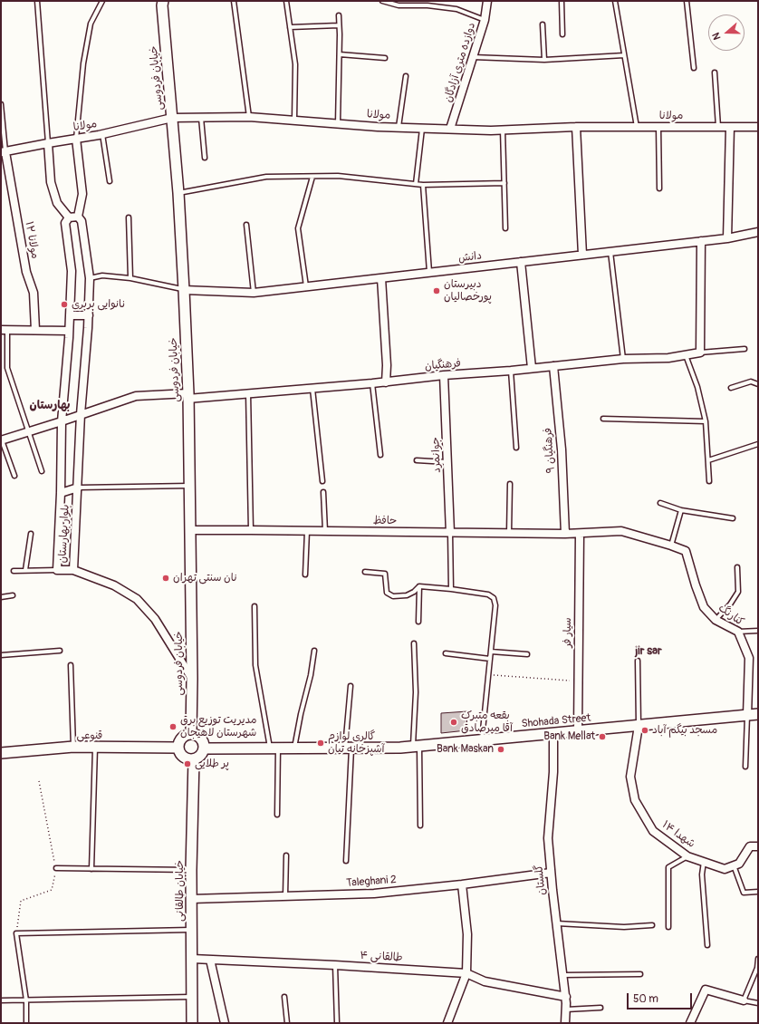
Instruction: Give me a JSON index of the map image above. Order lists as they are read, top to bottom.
{
  "streets": {
    "main road": [
      "خیابان فردوسی",
      "Shohada Street",
      "قنوعی",
      "خیابان طالقانی"
    ],
    "street": [
      "دوازده متری آزادگان",
      "مولانا",
      "مولانا ۱۲",
      "دانش",
      "فرهنگیان",
      "فرهنگیان ۹",
      "جوانمرد",
      "حافظ",
      "بلوار بهارستان",
      "کنارنگ",
      "سیار فر",
      "شهدا ۱۴",
      "گلستان",
      "Taleghani 2",
      "طالقانی ۴"
    ]
  },
  "crossings": [
    ["دوازده متری آزادگان", "مولانا"],
    ["خیابان فردوسی", "مولانا"],
    ["خیابان فردوسی", "دانش"],
    ["خیابان فردوسی", "فرهنگیان"],
    ["خیابان فردوسی", "حافظ"],
    ["خیابان فردوسی", "Shohada Street"],
    ["خیابان فردوسی", "قنوعی"],
    ["خیابان فردوسی", "خیابان طالقانی"],
    ["مولانا", "مولانا ۱۲"],
    ["فرهنگیان", "فرهنگیان ۹"],
    ["فرهنگیان", "جوانمرد"],
    ["فرهنگیان", "بلوار بهارستان"],
    ["فرهنگیان ۹", "حافظ"],
    ["جوانمرد", "حافظ"],
    ["حافظ", "کنارنگ"],
    ["حافظ", "سیار فر"],
    ["کنارنگ", "Shohada Street"],
    ["سیار فر", "Shohada Street"],
    ["Shohada Street", "قنوعی"],
    ["Shohada Street", "شهدا ۱۴"],
    ["Shohada Street", "گلستان"],
    ["Shohada Street", "خیابان طالقانی"],
    ["قنوعی", "خیابان طالقانی"],
    ["گلستان", "Taleghani 2"],
    ["گلستان", "طالقانی ۴"],
    ["Taleghani 2", "خیابان طالقانی"],
    ["خیابان طالقانی", "طالقانی ۴"]
  ],
  "districts": ["بهارستان", "jir sar"],
  "places": [
    "دبیرستان پورخصالیان",
    "نانوایی بربری",
    "نان سنتی تهران",
    "بقعه متبرک آقا میرصادق",
    "مدیریت توزیع برق شهرستان لاهیجان",
    "مسجد بیگم آباد",
    "Bank Mellat",
    "گالری لوازم آشپزخانه تیان",
    "Bank Maskan",
    "پر طلایی"
  ],
  "scale_bar": "50 m",
  "north": "left"
}
